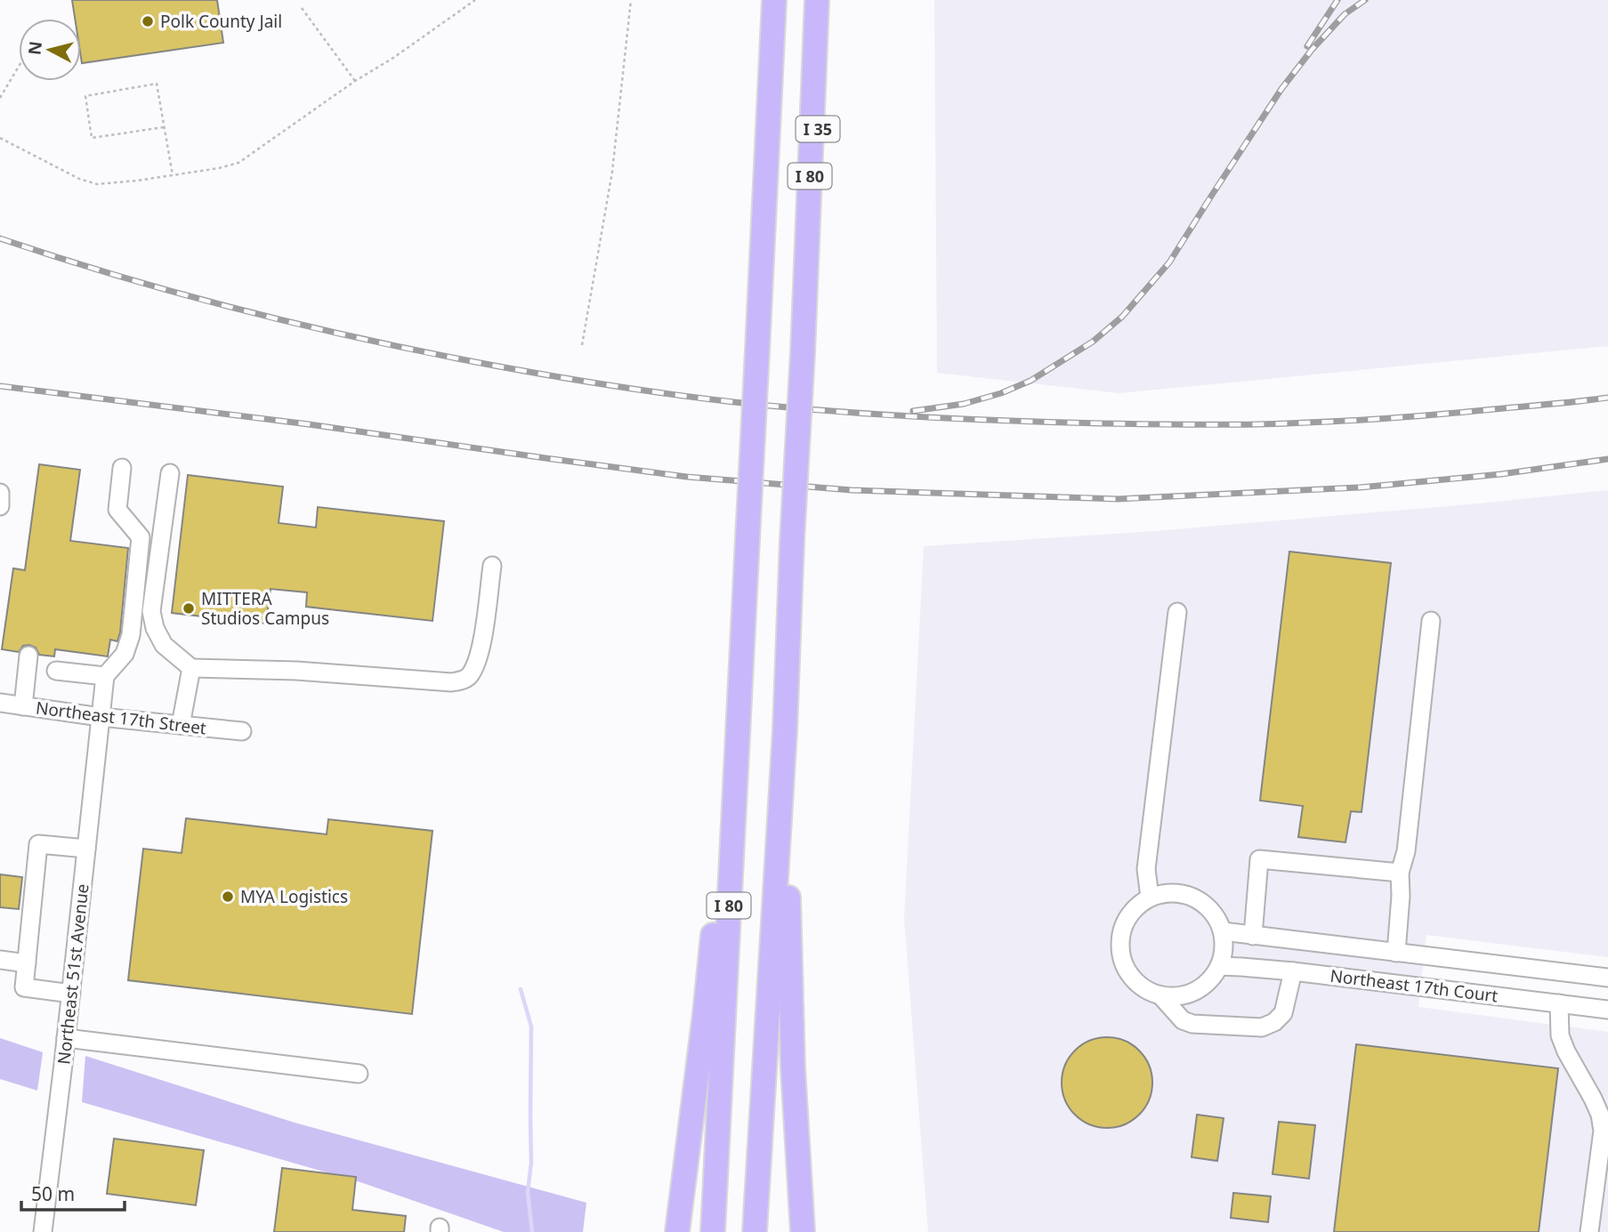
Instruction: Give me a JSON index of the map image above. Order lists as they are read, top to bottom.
{
  "streets": {
    "highway": ["I 35", "I 80"],
    "street": ["Northeast 17th Street", "Northeast 51st Avenue", "Northeast 17th Court"]
  },
  "crossings": [
    ["I 35", "I 80"],
    ["Northeast 17th Street", "Northeast 51st Avenue"]
  ],
  "places": ["Polk County Jail", "MITTERA Studios Campus", "MYA Logistics"],
  "scale_bar": "50 m",
  "north": "left"
}
